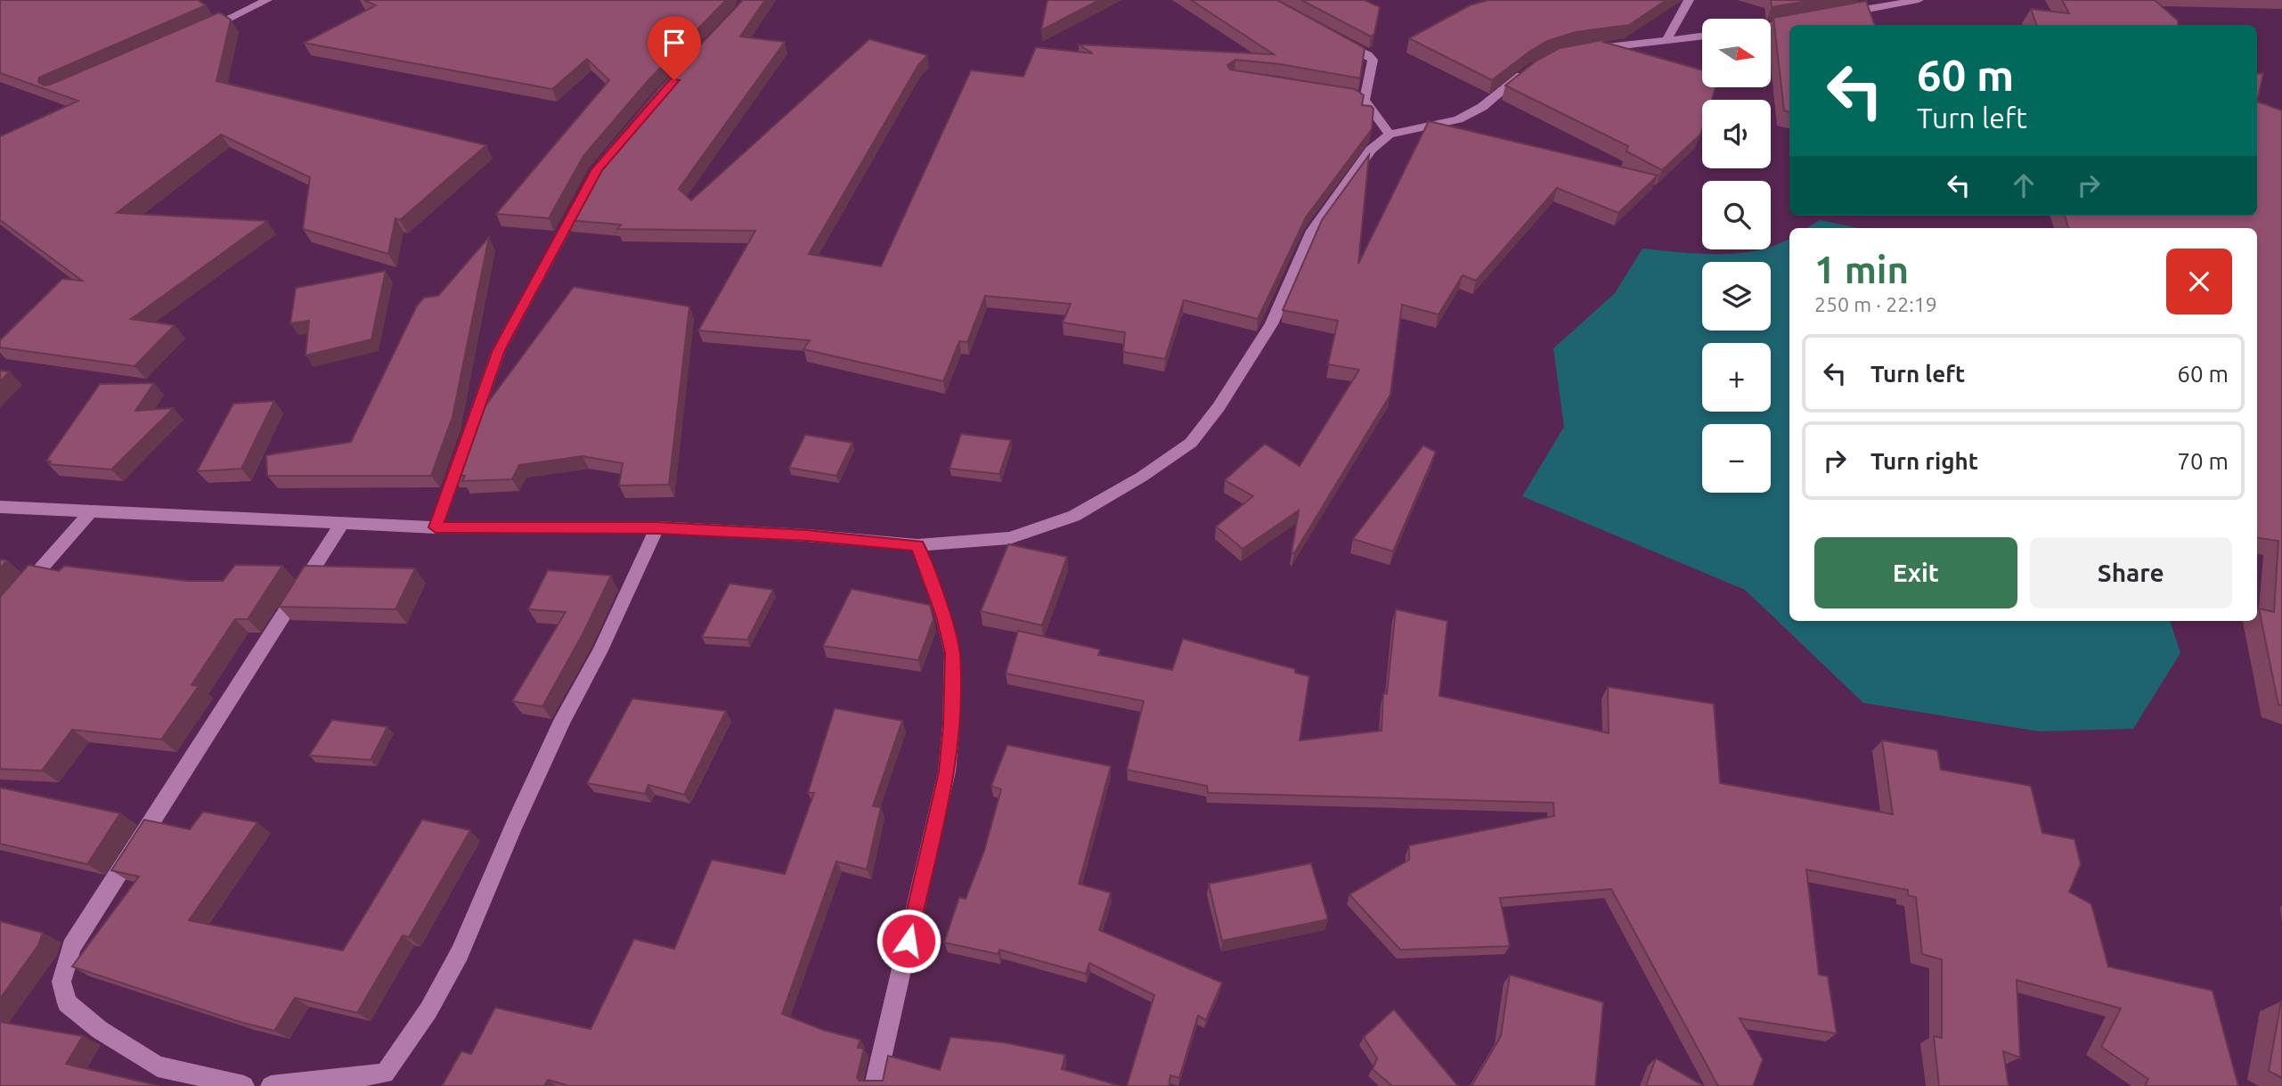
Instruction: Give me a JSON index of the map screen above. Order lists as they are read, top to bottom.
{
  "north": "right",
  "page": {
    "map_buttons": ["+", "−"],
    "turn": ["60 m", "Turn left"],
    "heading": ["1 min", "250 m · 22:19"],
    "list": [
      {
        "name": "Turn left",
        "value": "60 m"
      },
      {
        "name": "Turn right",
        "value": "70 m"
      }
    ],
    "buttons": ["Exit", "Share"]
  }
}
